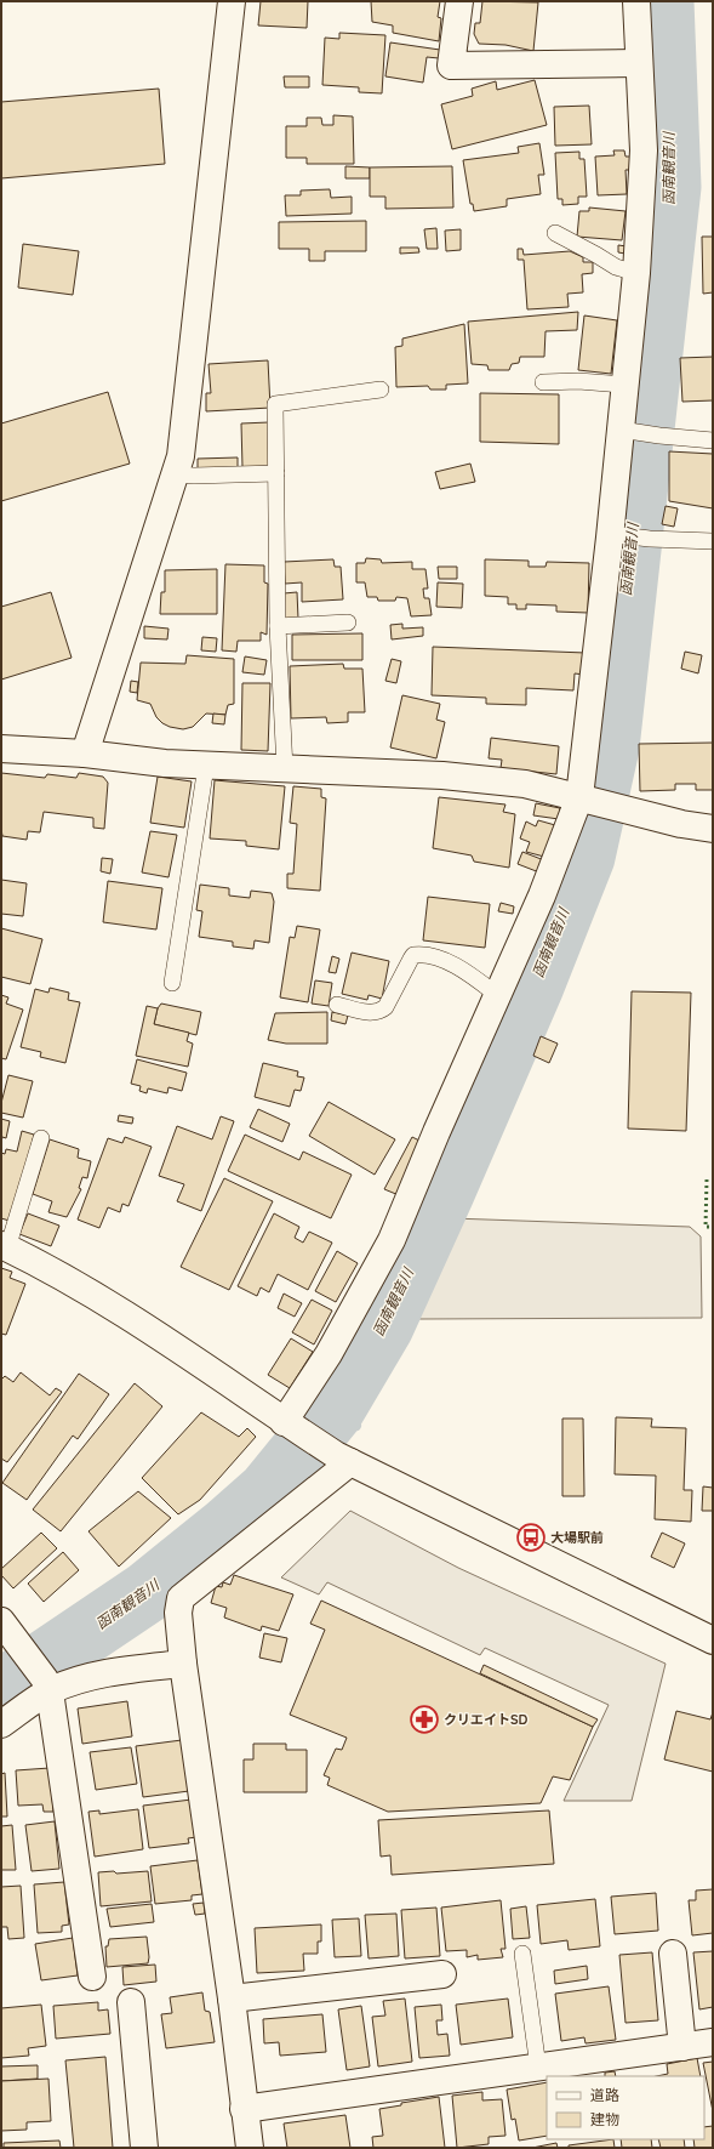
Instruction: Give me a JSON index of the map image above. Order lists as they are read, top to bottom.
{
  "water": ["函南観音川"],
  "places": {
    "bus stop": ["大場駅前"],
    "pharmacy": ["クリエイトSD"]
  },
  "legend": ["道路", "建物"]
}
